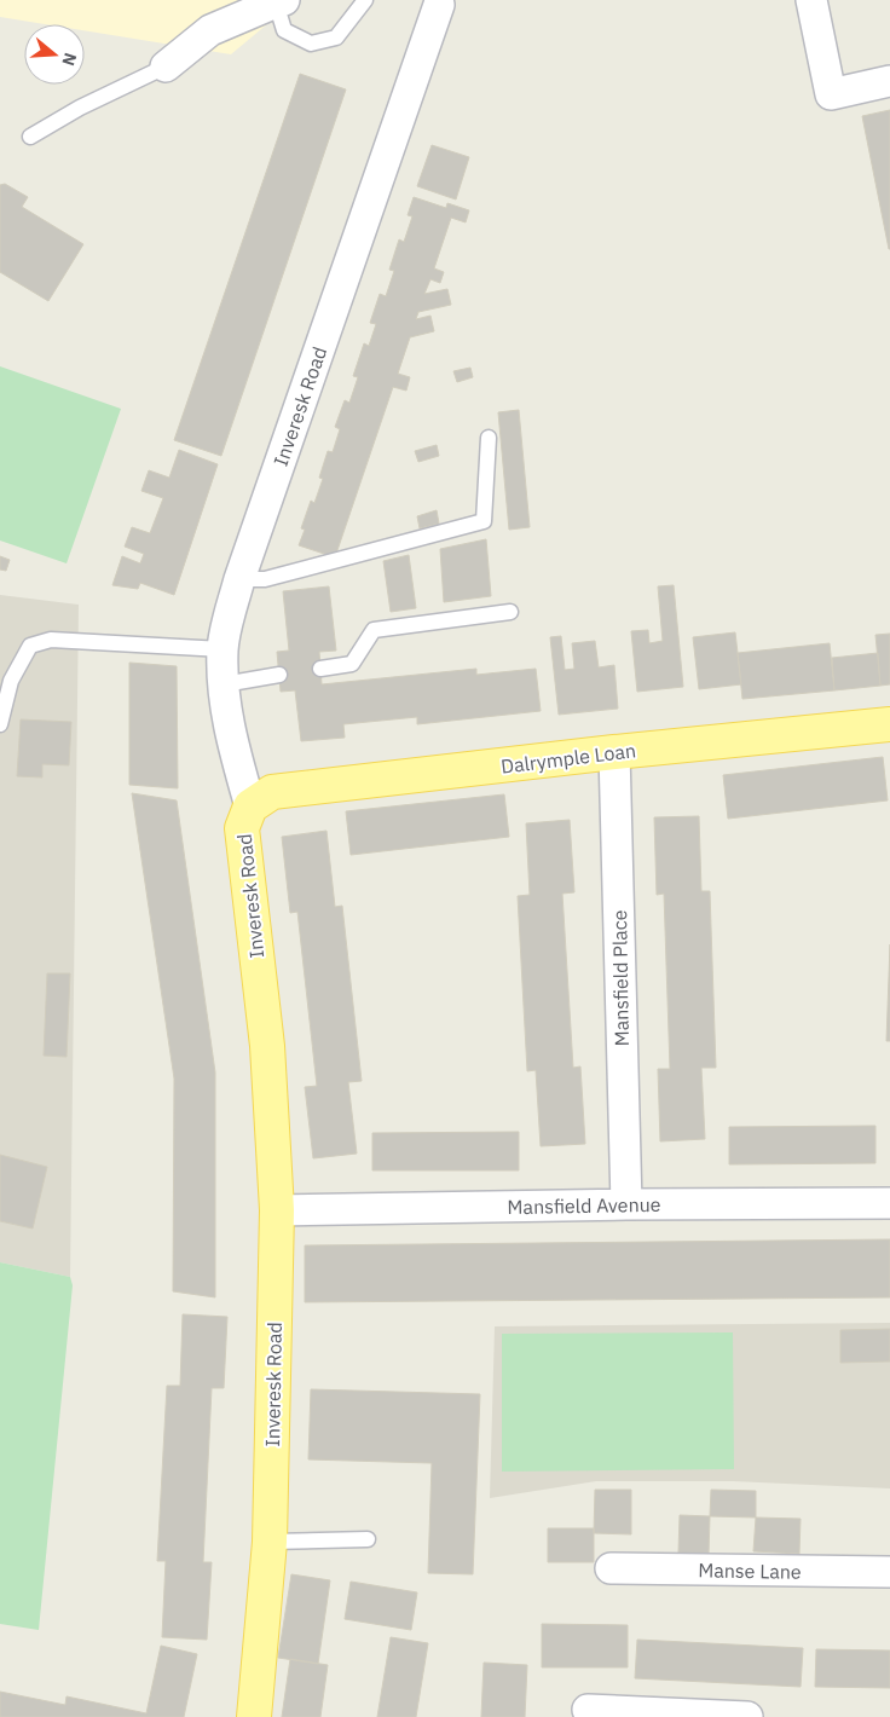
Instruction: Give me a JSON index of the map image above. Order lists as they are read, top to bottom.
{
  "streets": {
    "main road": ["Inveresk Road", "Dalrymple Loan"],
    "street": ["Mansfield Place", "Mansfield Avenue", "Manse Lane"]
  },
  "crossings": [
    ["Inveresk Road", "Dalrymple Loan"],
    ["Inveresk Road", "Mansfield Avenue"],
    ["Dalrymple Loan", "Mansfield Place"],
    ["Mansfield Place", "Mansfield Avenue"]
  ],
  "north": "right"
}
